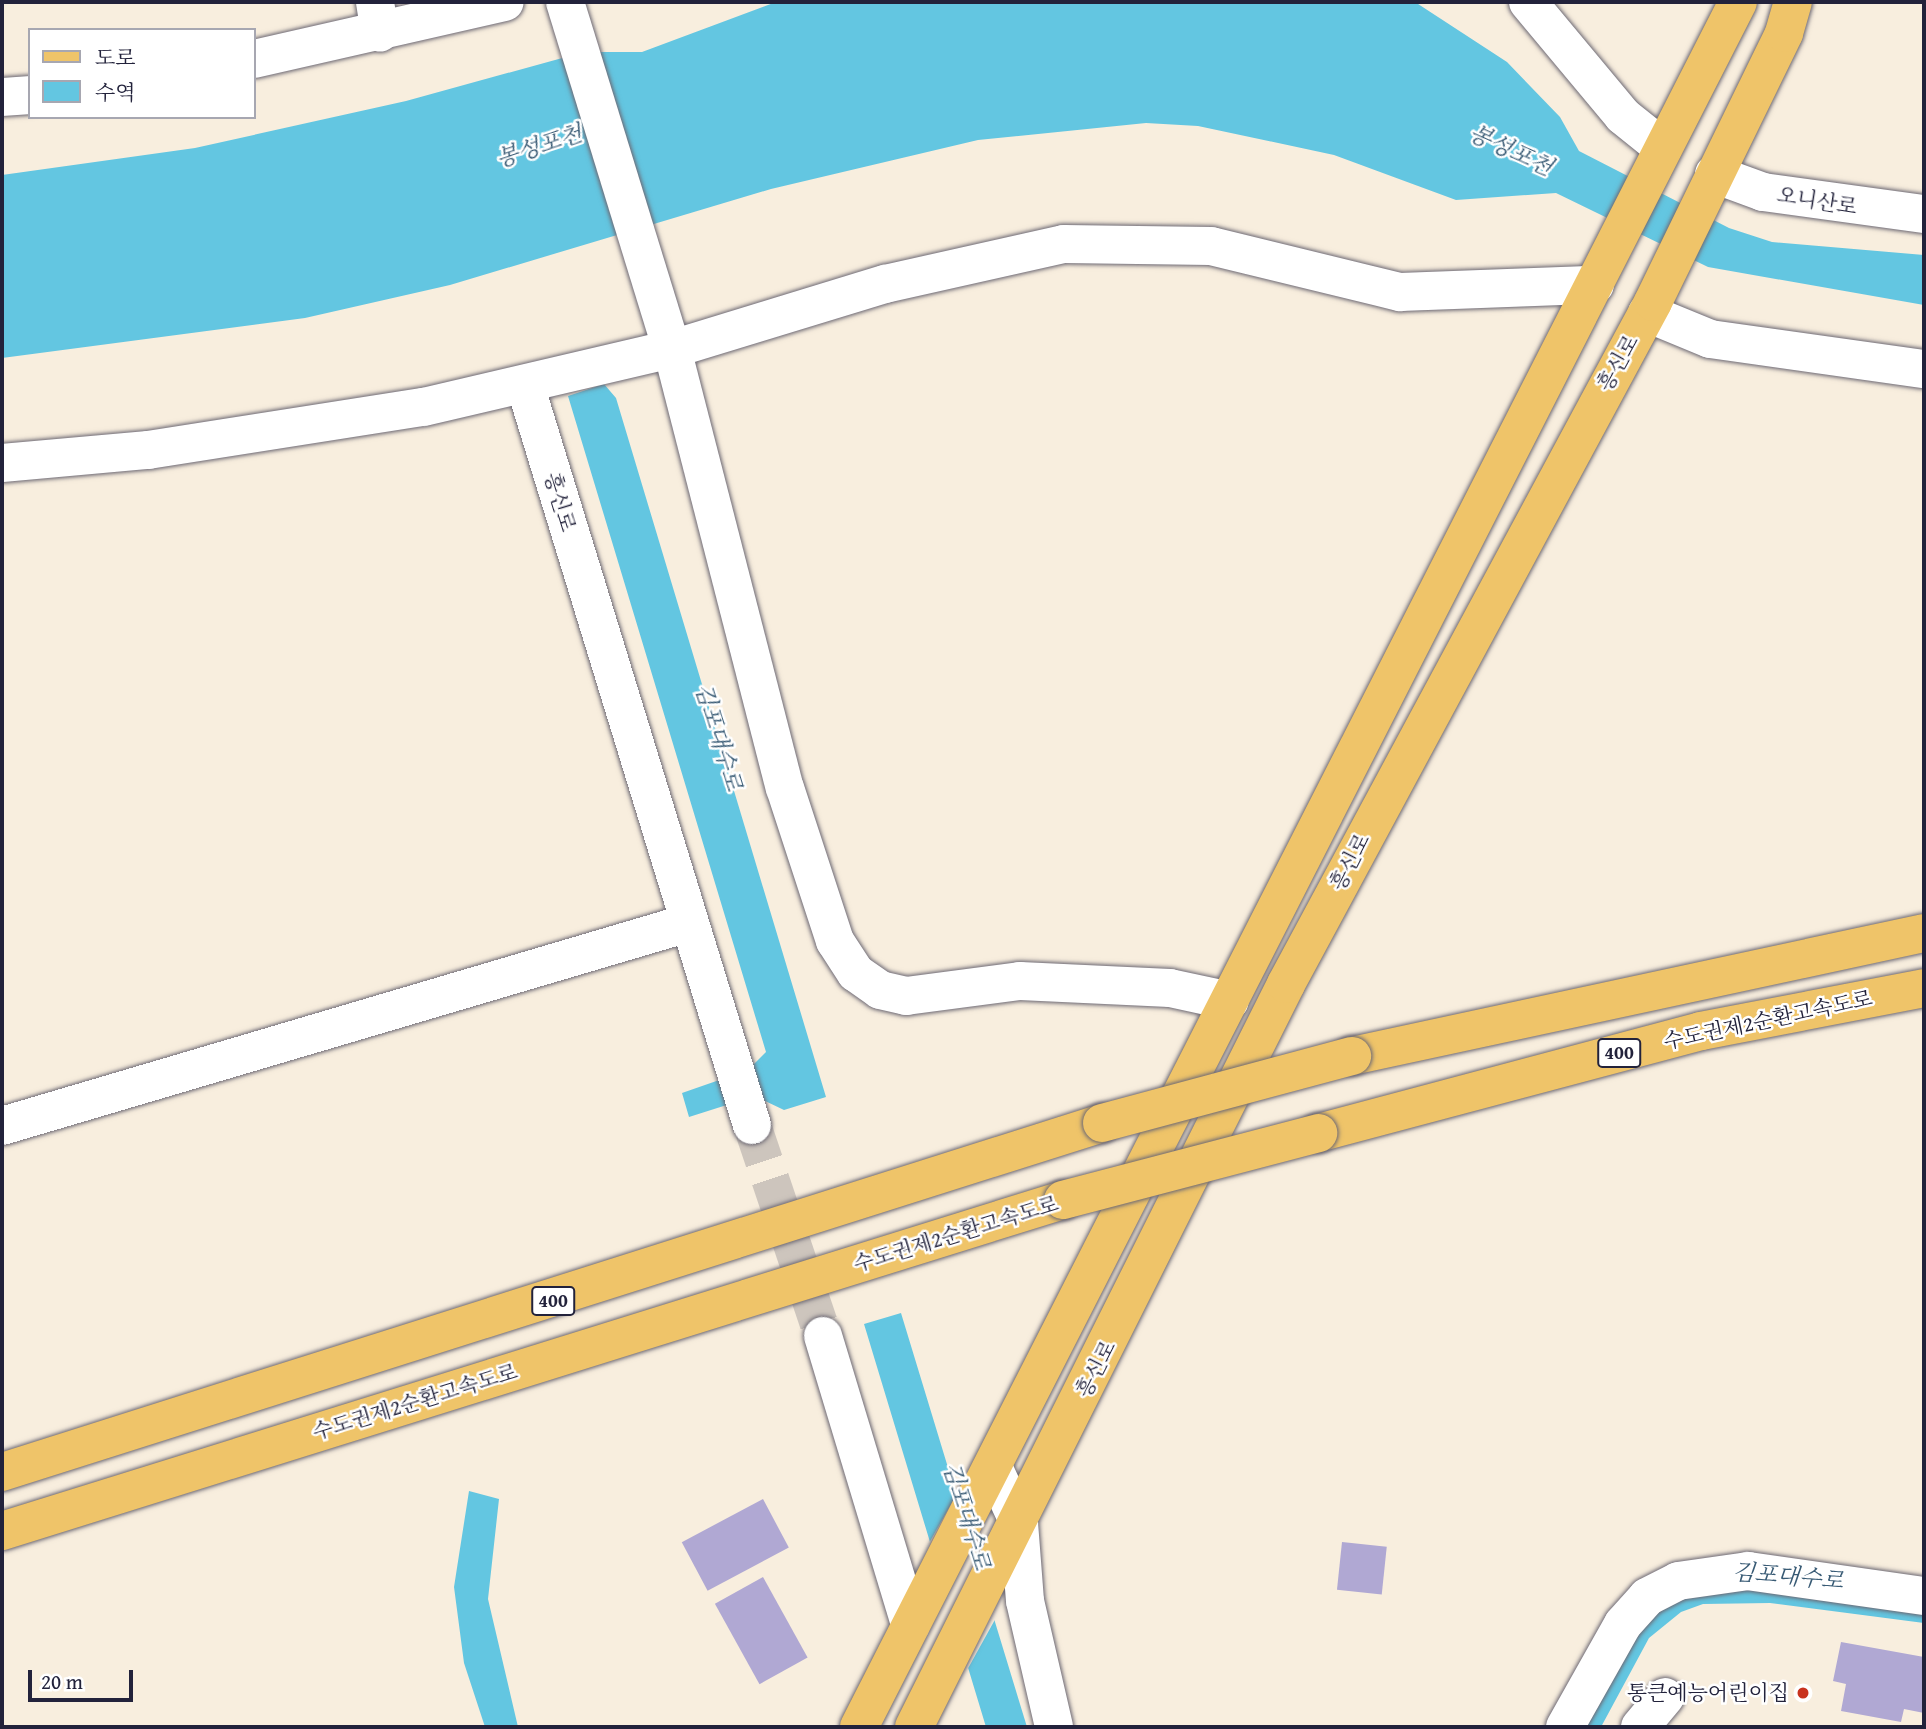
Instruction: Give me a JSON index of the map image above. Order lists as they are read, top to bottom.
{
  "streets": {
    "main road": ["흥신로", "수도권제2순환고속도로", "400"],
    "lane": ["오니산로"]
  },
  "crossings": [
    ["오니산로", "흥신로"]
  ],
  "water": ["봉성포천", "김포대수로"],
  "places": ["통큰예능어린이집"],
  "legend": ["도로", "수역"],
  "scale_bar": "20 m"
}
